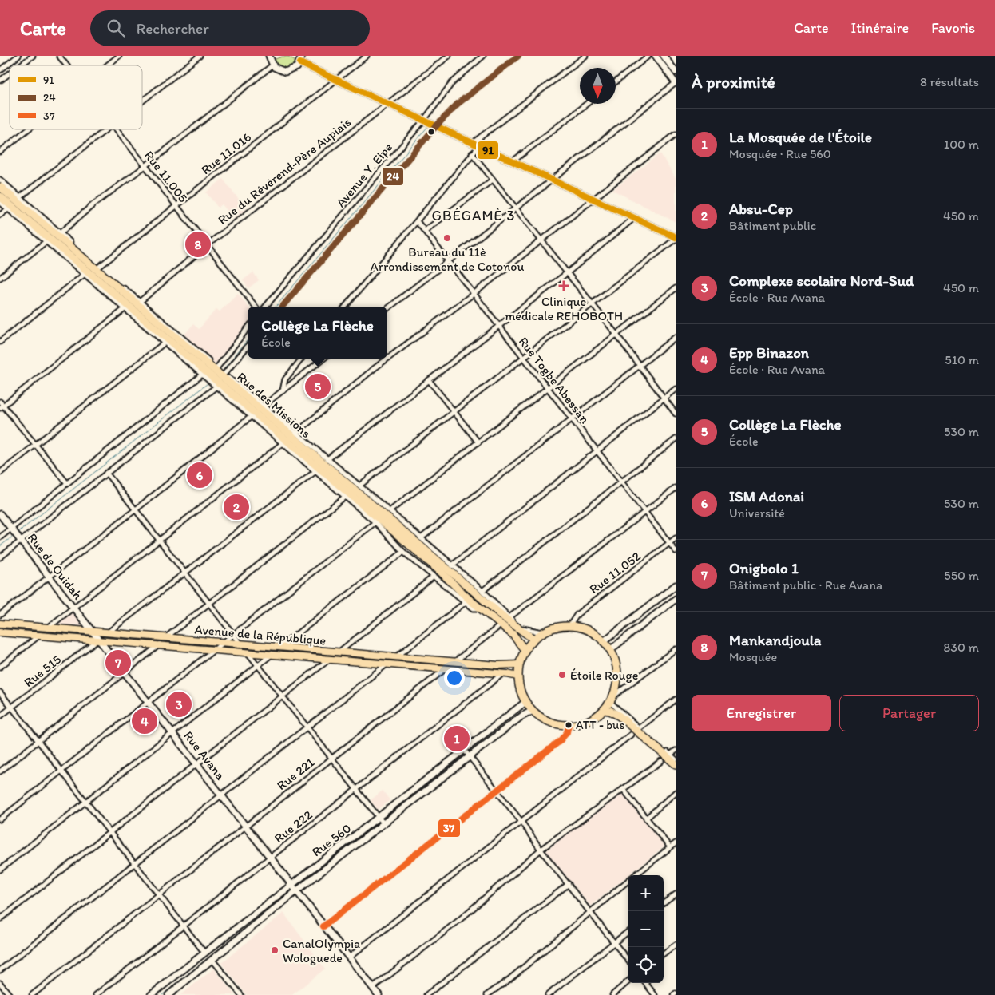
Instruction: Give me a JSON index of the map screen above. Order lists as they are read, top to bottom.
{
  "streets": {
    "highway": ["Rue des Missions"],
    "main road": [
      "Rue de Ouidah",
      "Avenue de la République",
      "Rue Avana",
      "Rue 560"
    ],
    "street": [
      "Rue 11.016",
      "Rue du Révérend-Père Aupiais",
      "Avenue Y. Eipe",
      "Rue 11.005",
      "Rue Togbe Abessan",
      "Rue 11.052",
      "Rue 515",
      "Rue 221",
      "Rue 222"
    ]
  },
  "crossings": [
    ["Rue 11.016", "Rue 11.005"],
    ["Rue du Révérend-Père Aupiais", "Rue 11.005"],
    ["Rue Togbe Abessan", "Rue 11.052"],
    ["Rue des Missions", "Rue 11.052"],
    ["Rue des Missions", "Avenue de la République"],
    ["Rue des Missions", "Rue 560"],
    ["Rue de Ouidah", "Avenue de la République"],
    ["Rue de Ouidah", "Rue 515"],
    ["Rue de Ouidah", "Rue Avana"],
    ["Rue 11.052", "Avenue de la République"],
    ["Rue 11.052", "Rue 560"],
    ["Avenue de la République", "Rue 515"],
    ["Avenue de la République", "Rue Avana"],
    ["Avenue de la République", "Rue 221"],
    ["Avenue de la République", "Rue 222"],
    ["Avenue de la République", "Rue 560"],
    ["Rue 515", "Rue Avana"],
    ["Rue Avana", "Rue 221"],
    ["Rue Avana", "Rue 222"],
    ["Rue Avana", "Rue 560"]
  ],
  "districts": ["GBÉGAMÈ 3"],
  "places": {
    "other": [
      "Bureau du 11è Arrondissement de Cotonou",
      "Étoile Rouge",
      "ATT - bus",
      "CanalOlympia Wologuede"
    ],
    "health": ["Clinique médicale REHOBOTH"]
  },
  "lines": ["transit line 24", "transit line 91", "transit line 37"],
  "legend": ["91", "24", "37"],
  "north": "bottom",
  "page": {
    "header": "Carte",
    "search": "Rechercher",
    "nav": ["Carte", "Itinéraire", "Favoris"],
    "heading": ["À proximité", "8 résultats"],
    "list": [
      {
        "mark": "1",
        "name": "La Mosquée de l'Étoile",
        "note": "Mosquée · Rue 560",
        "value": "100 m"
      },
      {
        "mark": "2",
        "name": "Absu-Cep",
        "note": "Bâtiment public",
        "value": "450 m"
      },
      {
        "mark": "3",
        "name": "Complexe scolaire Nord-Sud",
        "note": "École · Rue Avana",
        "value": "450 m"
      },
      {
        "mark": "4",
        "name": "Epp Binazon",
        "note": "École · Rue Avana",
        "value": "510 m"
      },
      {
        "mark": "5",
        "name": "Collège La Flèche",
        "note": "École",
        "value": "530 m"
      },
      {
        "mark": "6",
        "name": "ISM Adonai",
        "note": "Université",
        "value": "530 m"
      },
      {
        "mark": "7",
        "name": "Onigbolo 1",
        "note": "Bâtiment public · Rue Avana",
        "value": "550 m"
      },
      {
        "mark": "8",
        "name": "Mankandjoula",
        "note": "Mosquée",
        "value": "830 m"
      }
    ],
    "pins": [
      "8",
      "5",
      "6",
      "2",
      "7",
      "3",
      "4",
      "1"
    ],
    "popup": ["Collège La Flèche", "École"],
    "buttons": ["Enregistrer", "Partager"],
    "map_buttons": ["+", "−"]
  }
}
